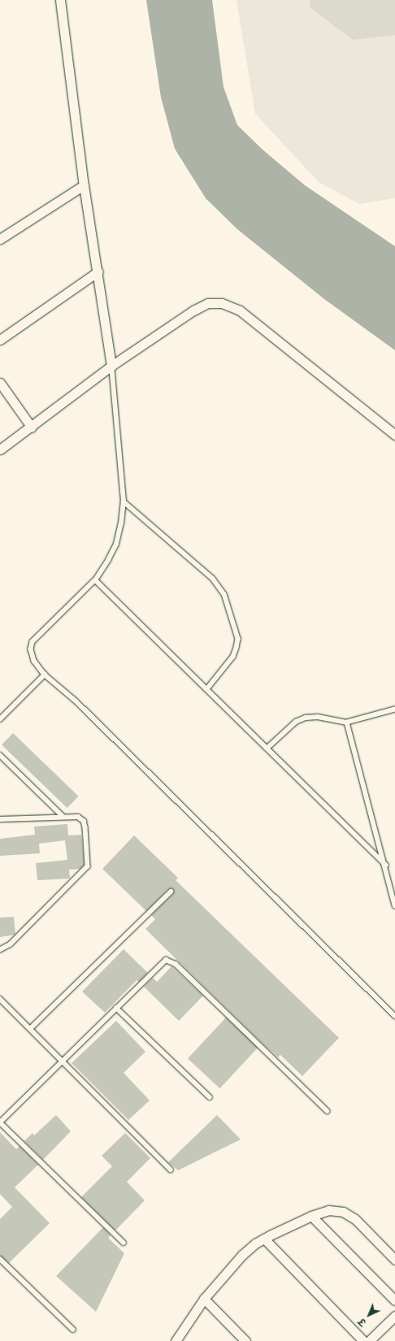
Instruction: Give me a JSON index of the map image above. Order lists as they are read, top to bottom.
{
  "north": "bottom left"
}
